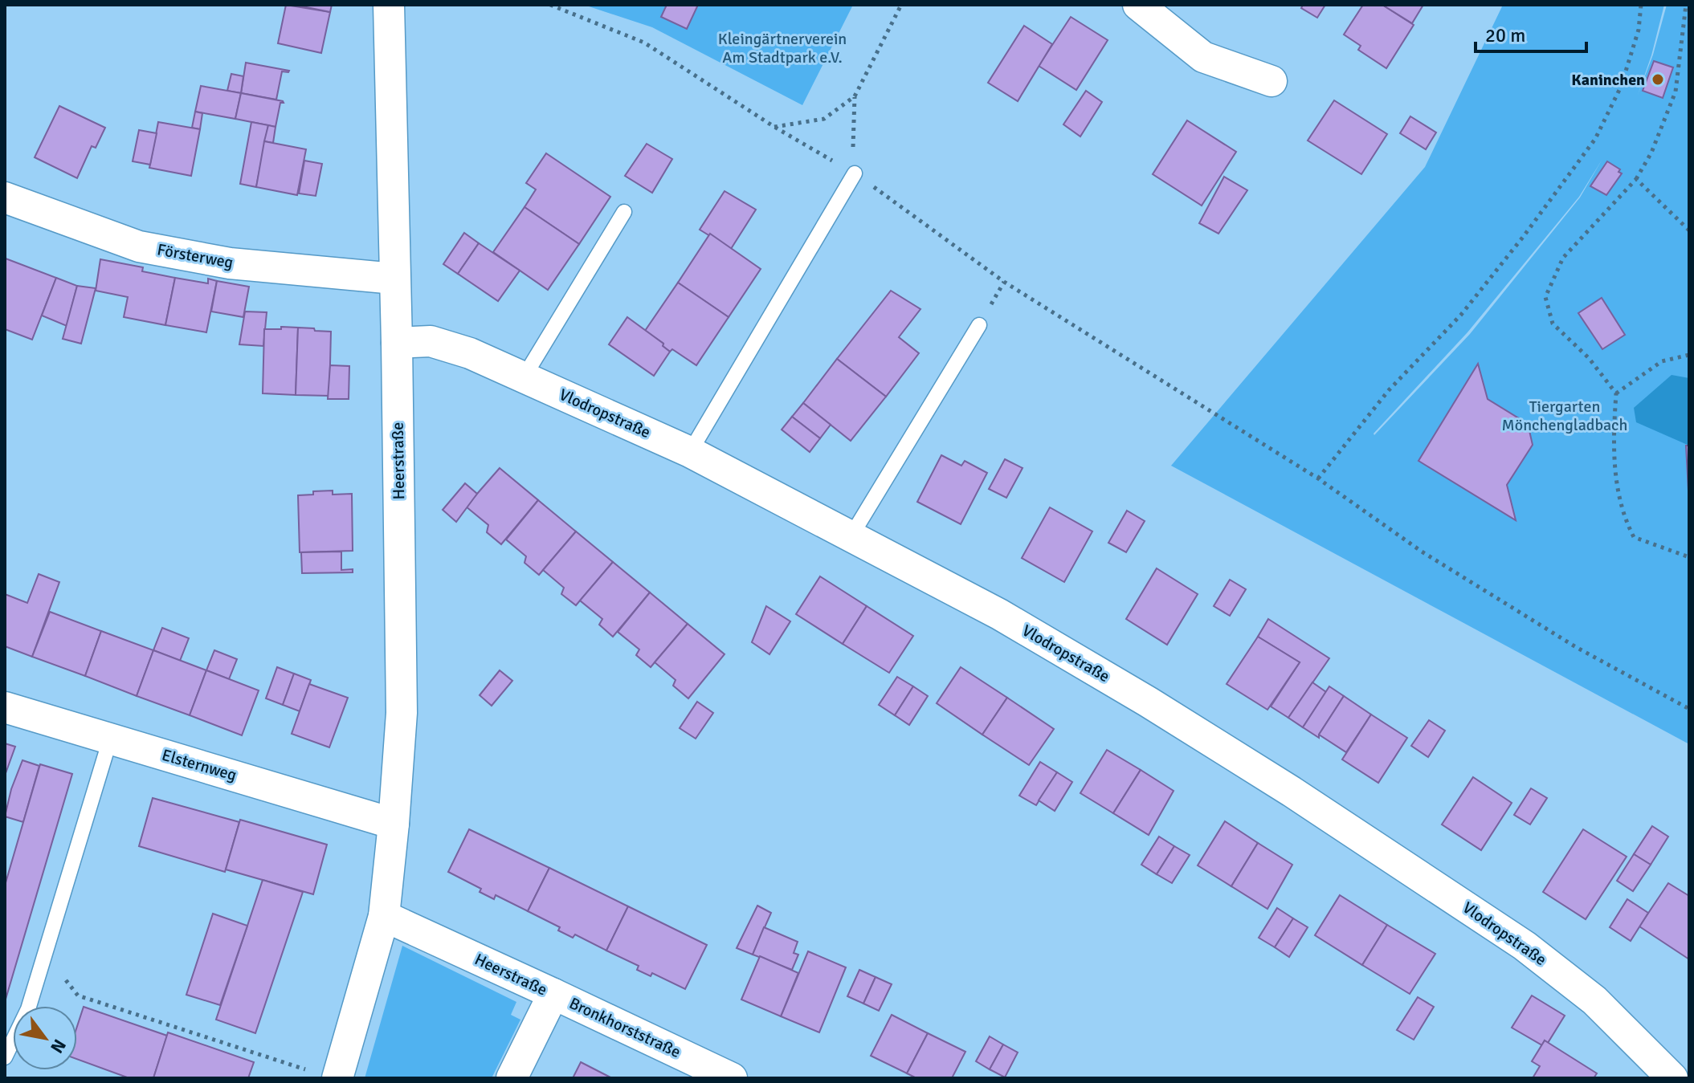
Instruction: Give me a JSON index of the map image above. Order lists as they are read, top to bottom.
{
  "streets": {
    "street": [
      "Försterweg",
      "Vlodropstraße",
      "Heerstraße",
      "Elsternweg",
      "Bronkhorststraße"
    ]
  },
  "crossings": [
    ["Försterweg", "Heerstraße"],
    ["Vlodropstraße", "Heerstraße"],
    ["Heerstraße", "Elsternweg"],
    ["Heerstraße", "Bronkhorststraße"]
  ],
  "parks": ["Kleingärtnerverein Am Stadtpark e.V.", "Tiergarten Mönchengladbach"],
  "places": ["Kaninchen"],
  "scale_bar": "20 m",
  "north": "bottom right"
}
